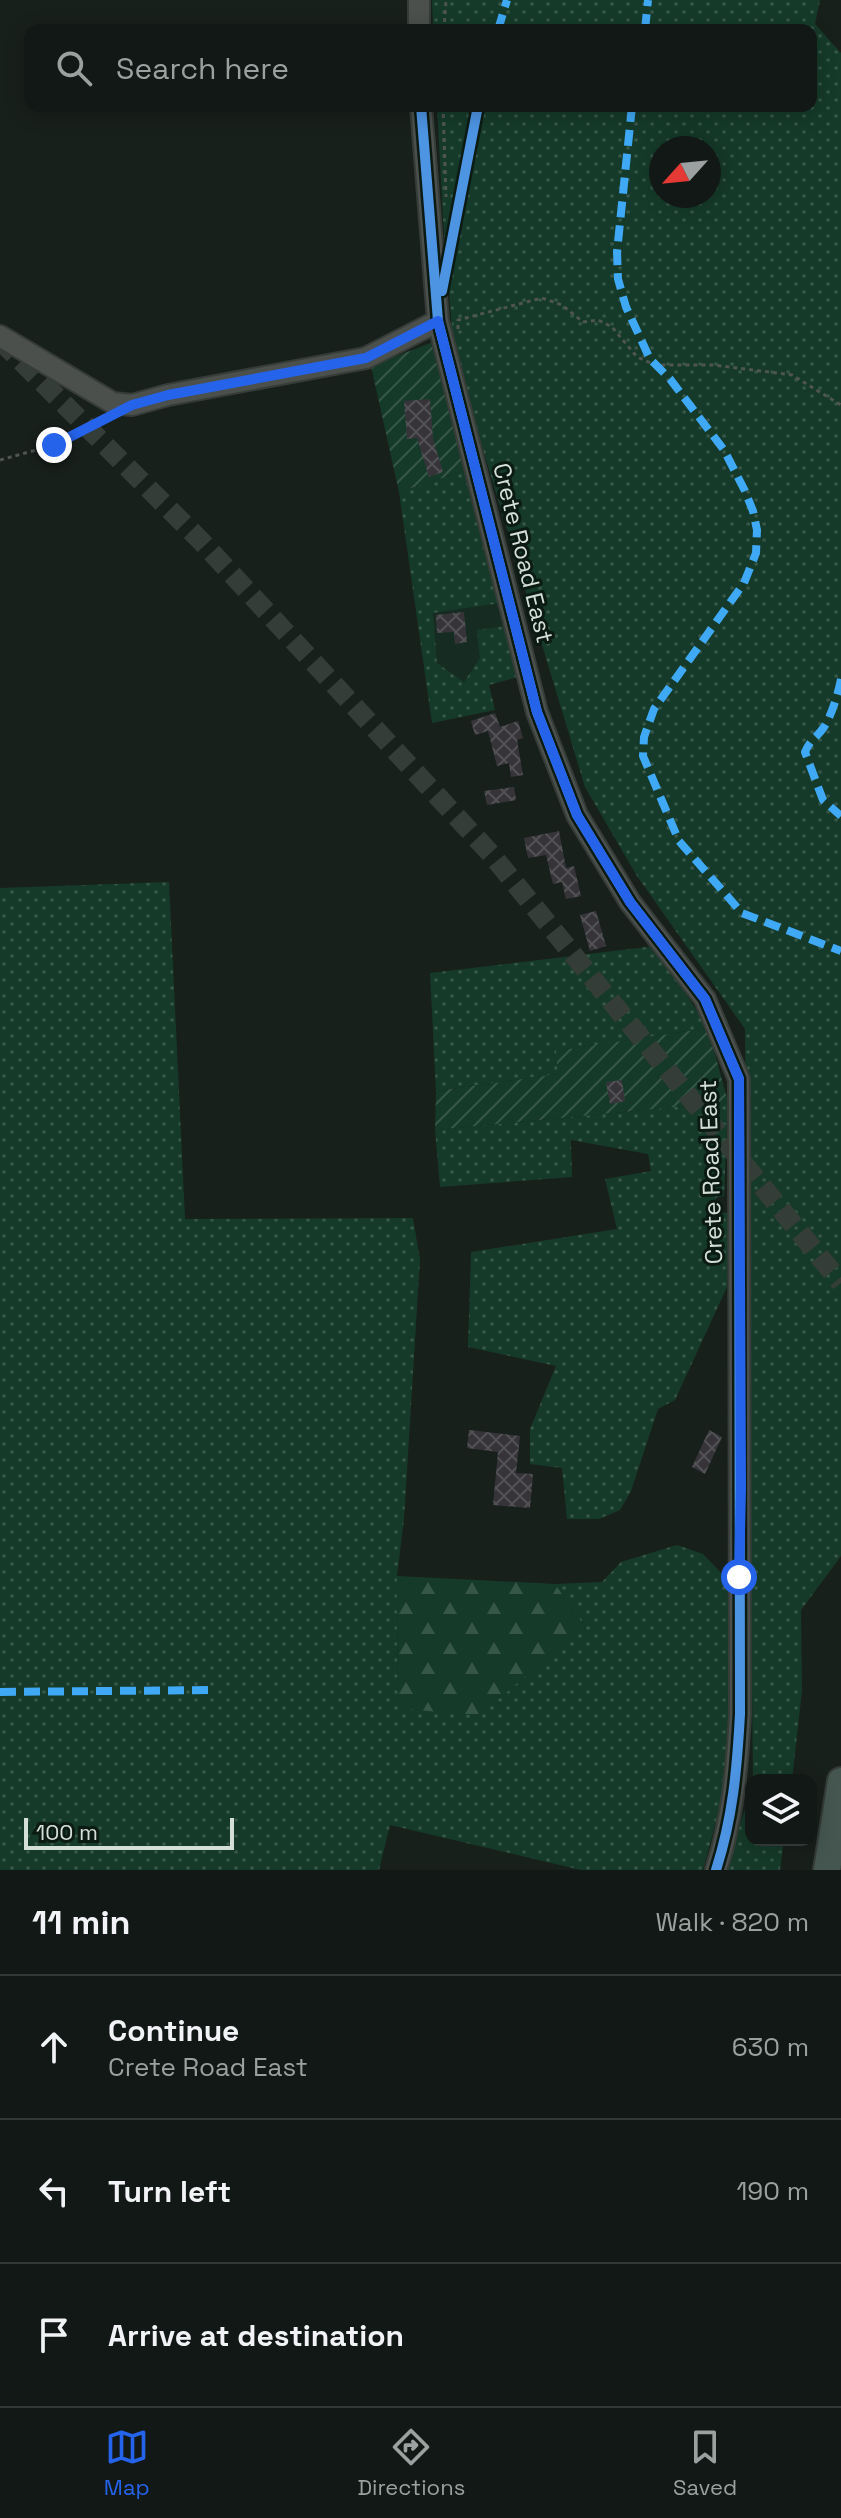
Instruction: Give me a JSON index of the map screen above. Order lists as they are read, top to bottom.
{
  "streets": {
    "street": ["Crete Road East"]
  },
  "scale_bar": "100 m",
  "north": "bottom left",
  "page": {
    "search": "Search here",
    "scale": "100 m",
    "heading": ["11 min", "Walk · 820 m"],
    "list": [
      ["Continue", "Crete Road East", "630 m"],
      ["Turn left", "190 m"],
      "Arrive at destination"
    ],
    "nav": ["Map", "Directions", "Saved"]
  }
}
